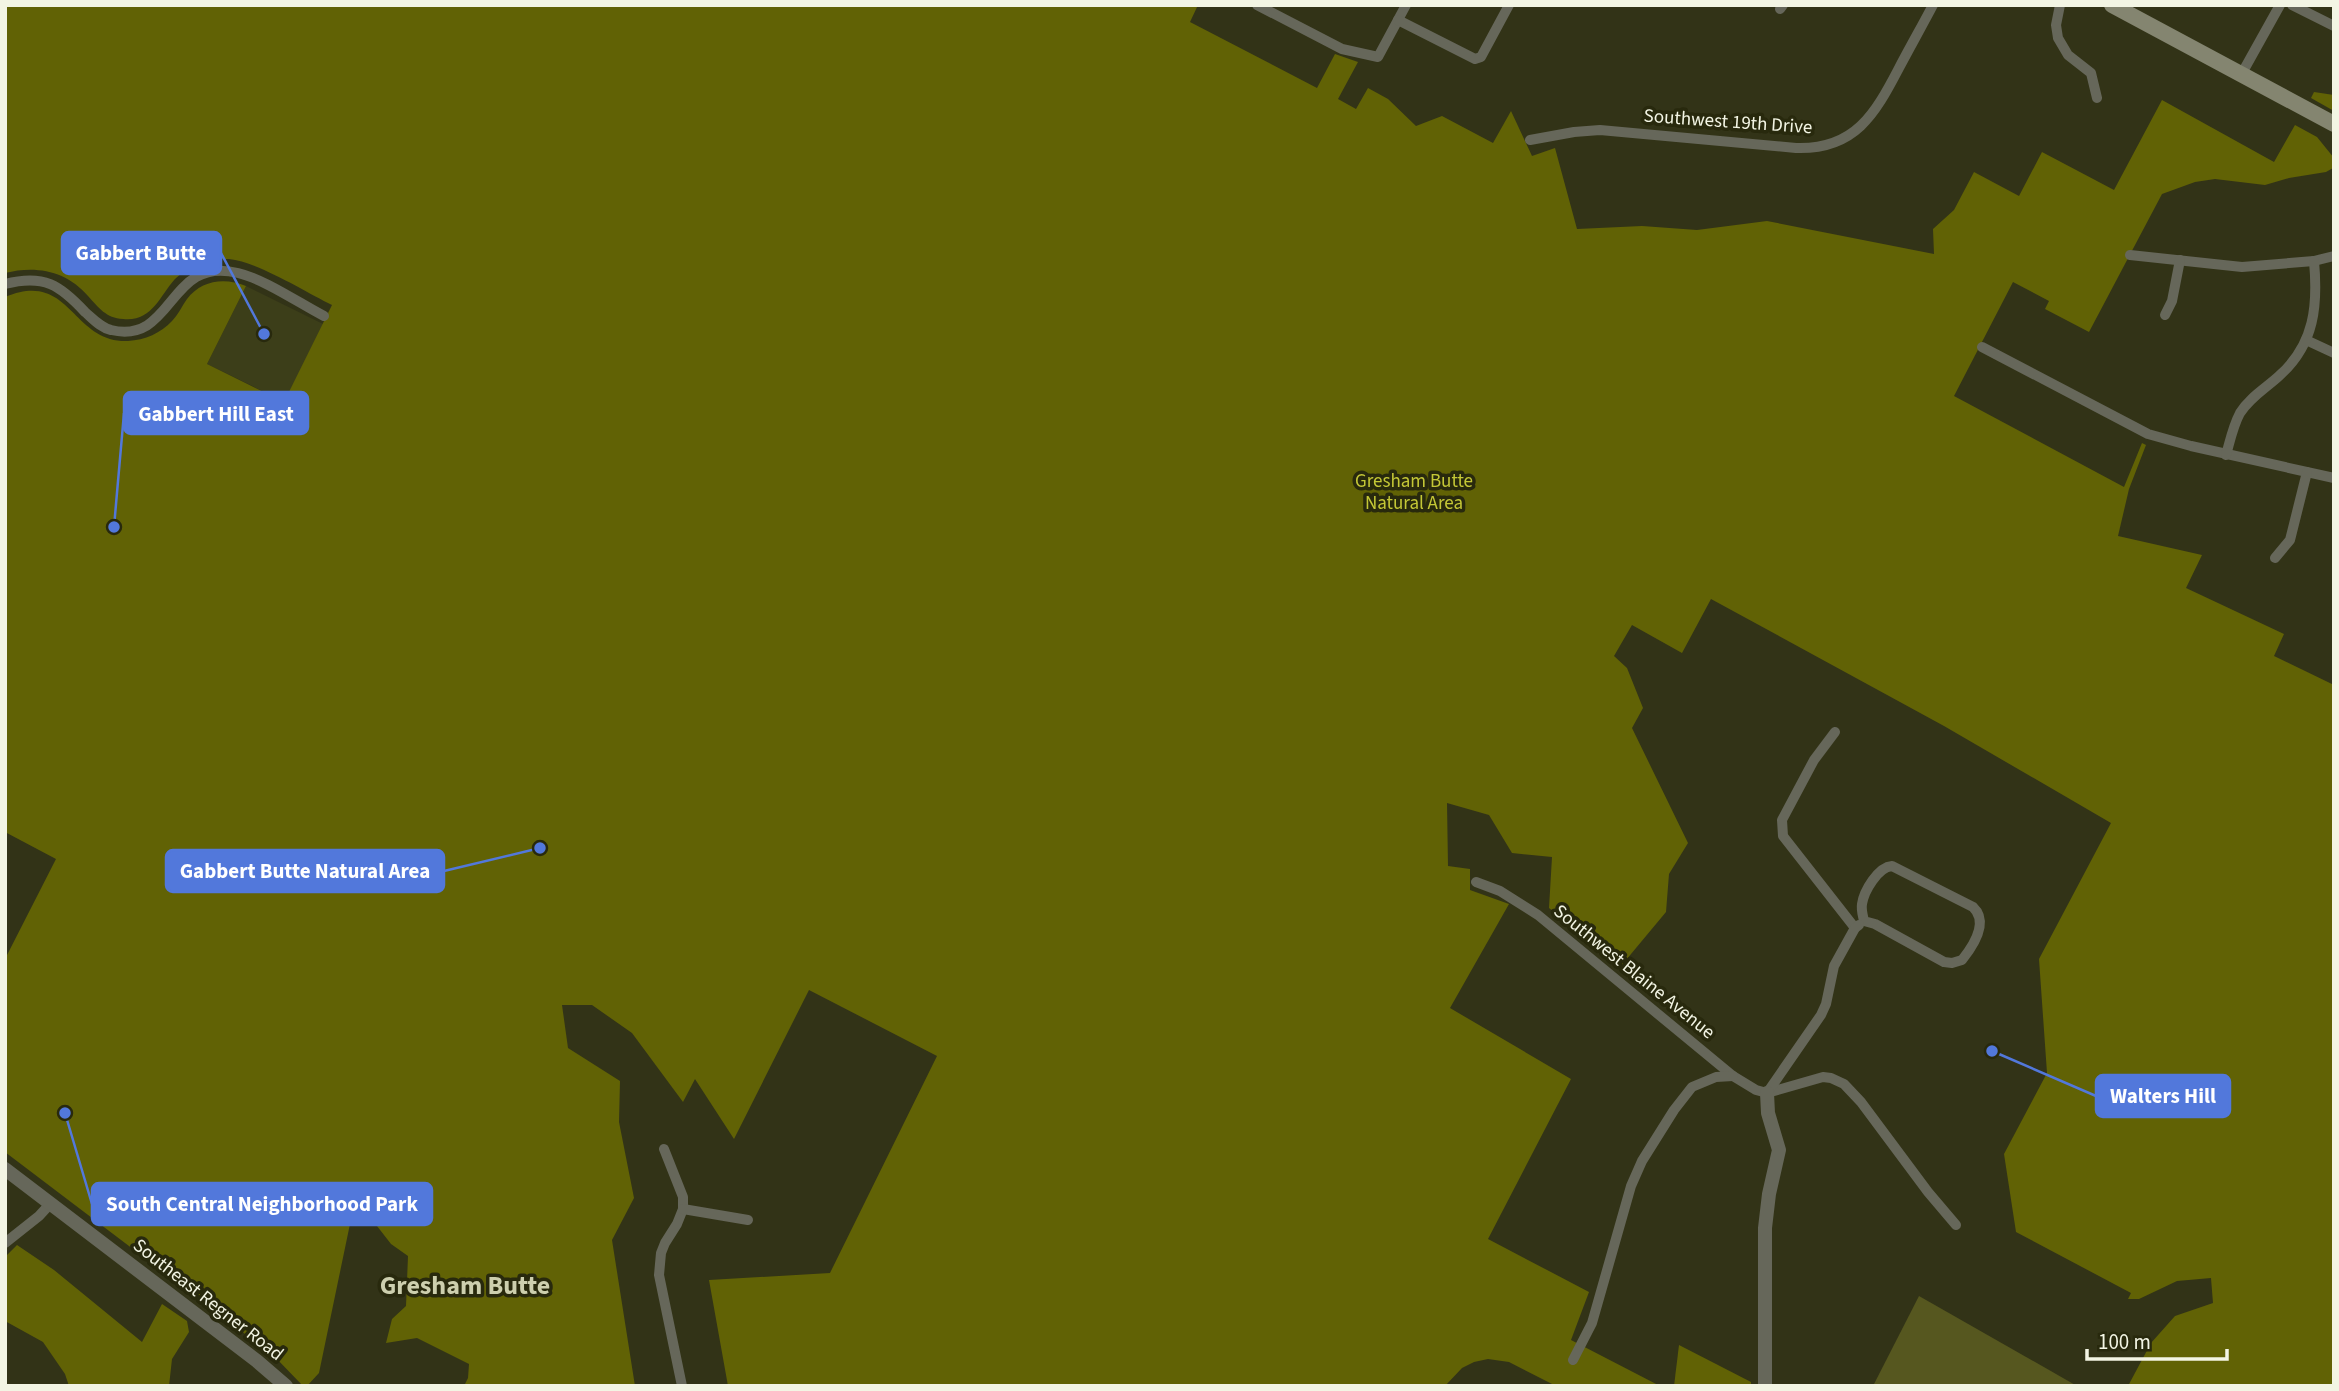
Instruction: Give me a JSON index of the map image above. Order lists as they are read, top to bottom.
{
  "streets": {
    "street": ["Southwest 19th Drive", "Southwest Blaine Avenue", "Southeast Regner Road"]
  },
  "districts": ["Gresham Butte"],
  "parks": ["Gresham Butte Natural Area"],
  "places": [
    "Gabbert Butte",
    "Gabbert Hill East",
    "Gabbert Butte Natural Area",
    "Walters Hill",
    "South Central Neighborhood Park"
  ],
  "scale_bar": "100 m"
}
